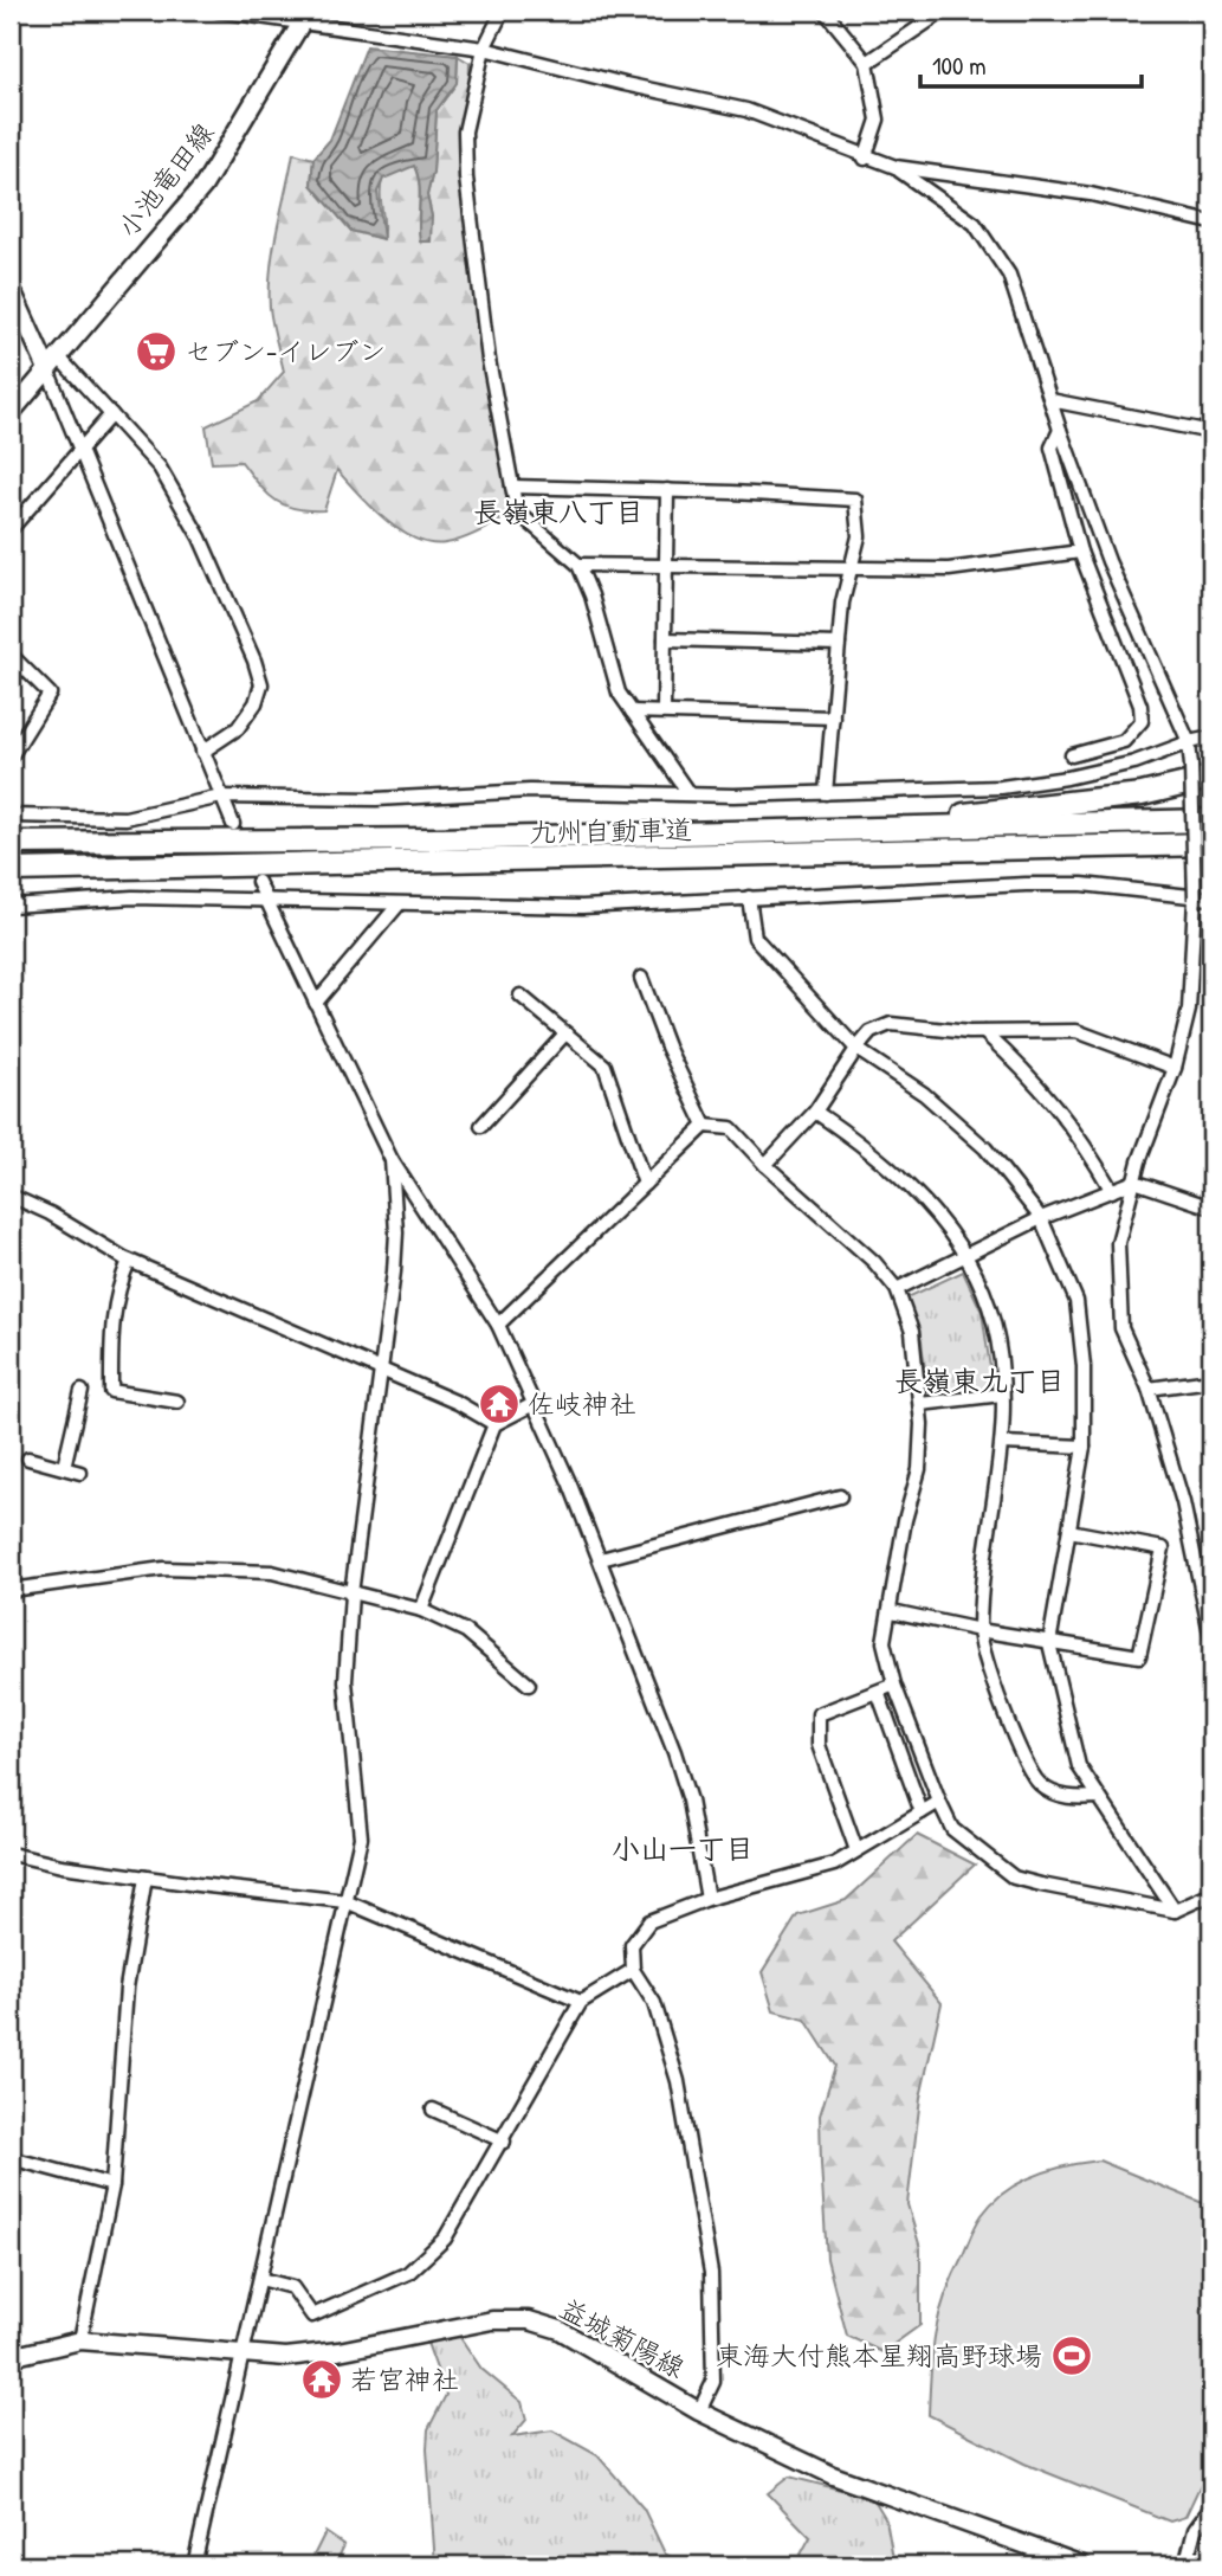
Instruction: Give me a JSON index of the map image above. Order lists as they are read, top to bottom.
{
  "streets": {
    "highway": ["九州自動車道"],
    "main road": ["小池竜田線", "益城菊陽線"]
  },
  "districts": ["長嶺東八丁目", "長嶺東九丁目", "小山一丁目"],
  "places": {
    "supermarket": ["セブン-イレブン"],
    "temple": ["佐岐神社", "若宮神社"],
    "sports": ["東海大付熊本星翔高野球場"]
  },
  "scale_bar": "100 m"
}
